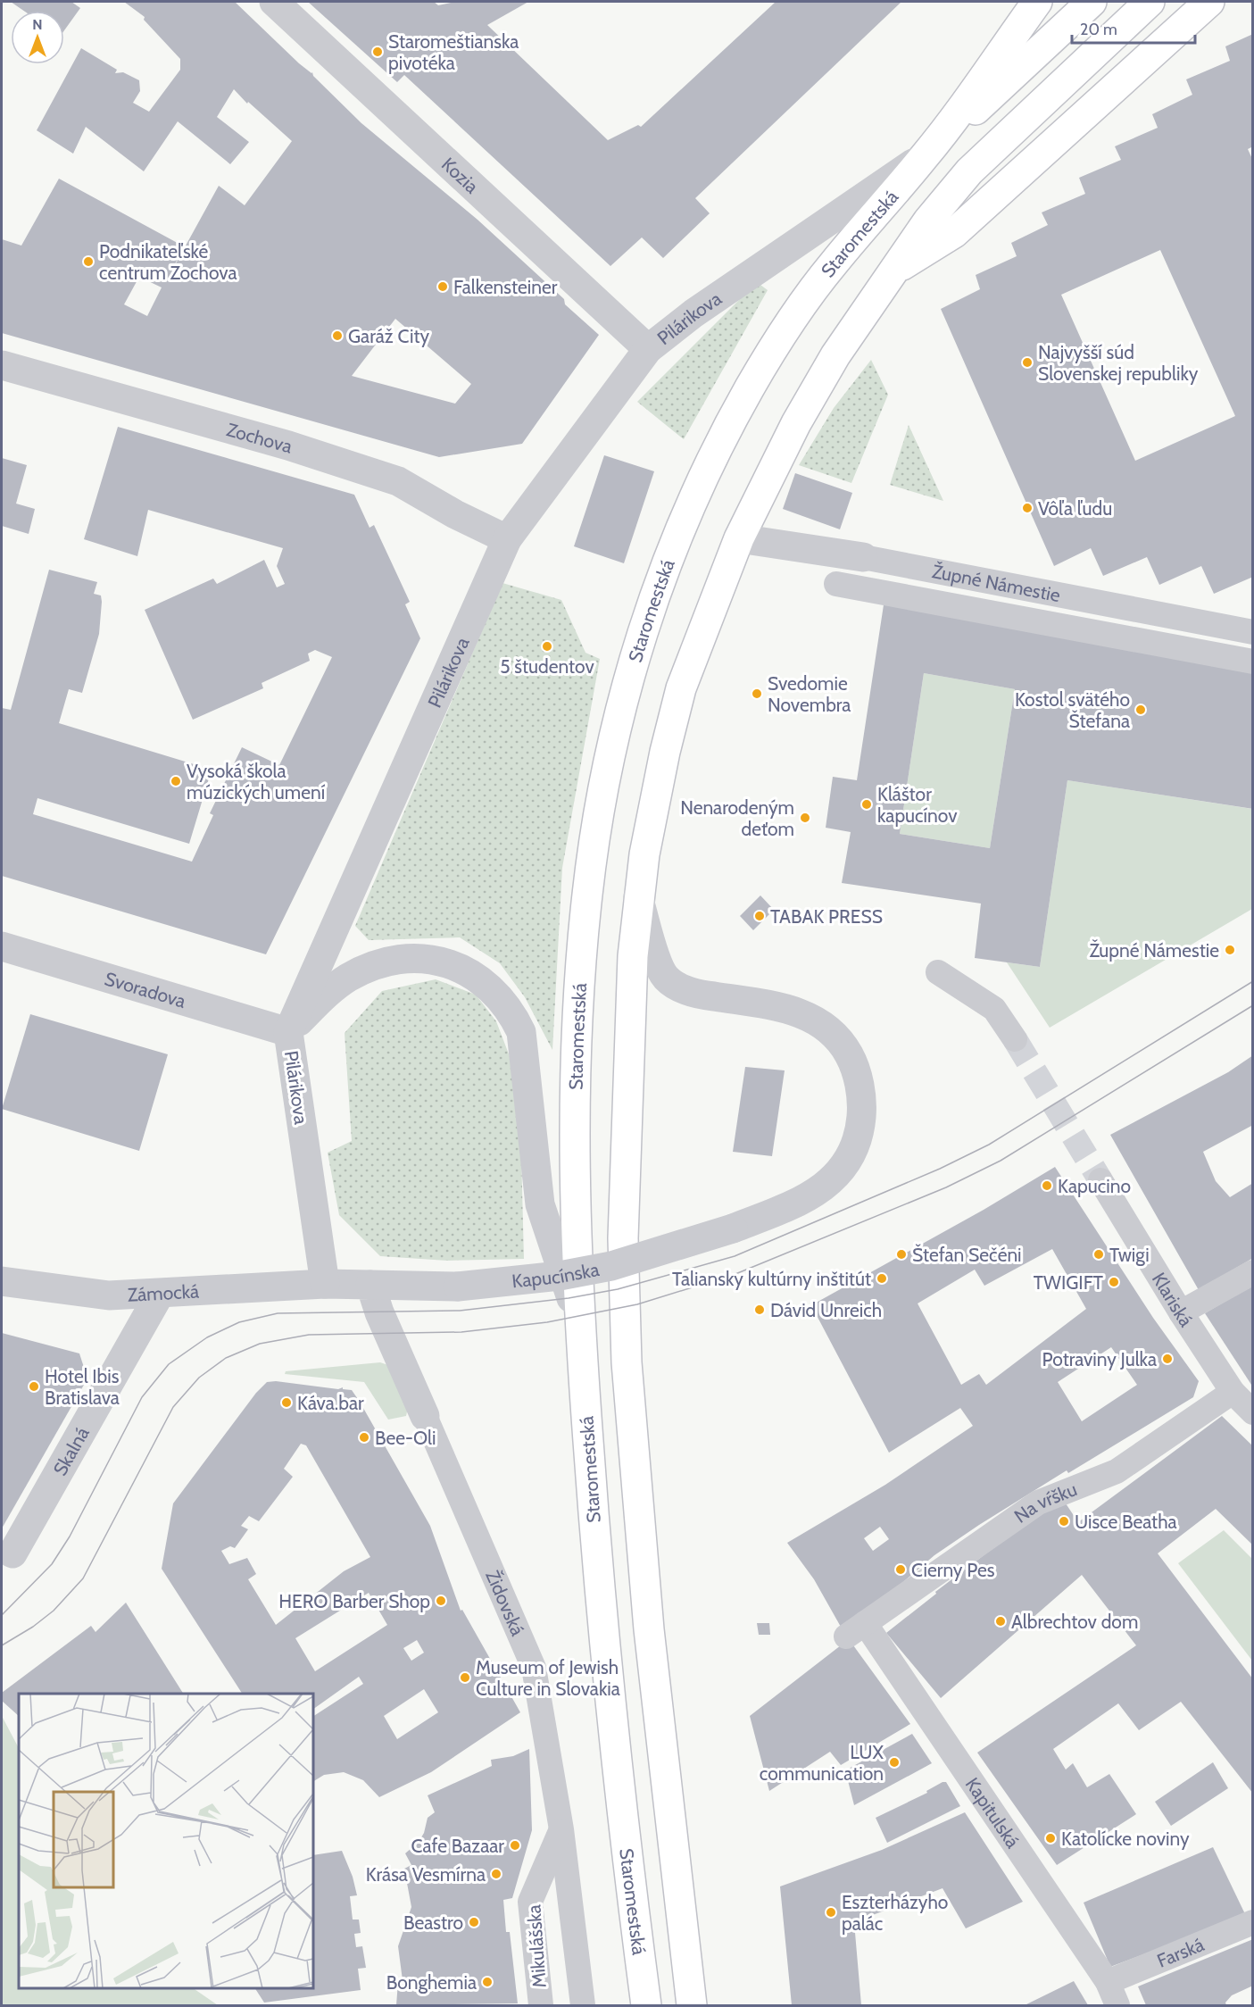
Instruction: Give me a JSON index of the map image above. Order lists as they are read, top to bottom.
{
  "streets": {
    "main road": ["Staromestská"],
    "street": [
      "Kozia",
      "Pilárikova",
      "Zochova",
      "Župné Námestie",
      "Svoradova",
      "Kapucínska",
      "Zámocká",
      "Klariská",
      "Skalná",
      "Na vŕšku",
      "Židovská",
      "Kapitulská",
      "Mikulášska",
      "Farská"
    ]
  },
  "crossings": [
    ["Kozia", "Pilárikova"],
    ["Staromestská", "Pilárikova"],
    ["Pilárikova", "Zochova"],
    ["Pilárikova", "Svoradova"],
    ["Pilárikova", "Zámocká"],
    ["Kapucínska", "Židovská"],
    ["Zámocká", "Skalná"],
    ["Klariská", "Na vŕšku"],
    ["Na vŕšku", "Kapitulská"],
    ["Židovská", "Mikulášska"],
    ["Kapitulská", "Farská"]
  ],
  "places": [
    "Staromeštianska pivotéka",
    "Podnikateľské centrum Zochova",
    "Falkensteiner",
    "Garáž City",
    "Najvyšší súd Slovenskej republiky",
    "Vôľa ľudu",
    "5 študentov",
    "Svedomie Novembra",
    "Kostol svätého Štefana",
    "Vysoká škola múzických umení",
    "Kláštor kapucínov",
    "Nenarodeným deťom",
    "TABAK PRESS",
    "Župné Námestie",
    "Kapucino",
    "Štefan Sečéni",
    "Twigi",
    "Taliansky kultúrny inštitút",
    "TWIGIFT",
    "Dávid Unreich",
    "Potraviny Julka",
    "Hotel Ibis Bratislava",
    "Káva.bar",
    "Bee-Oli",
    "Uisce Beatha",
    "Cierny Pes",
    "HERO Barber Shop",
    "Albrechtov dom",
    "Museum of Jewish Culture in Slovakia",
    "LUX communication",
    "Katolícke noviny",
    "Cafe Bazaar",
    "Krása Vesmírna",
    "Eszterházyho palác",
    "Beastro",
    "Bonghemia"
  ],
  "scale_bar": "20 m",
  "north": "top"
}
